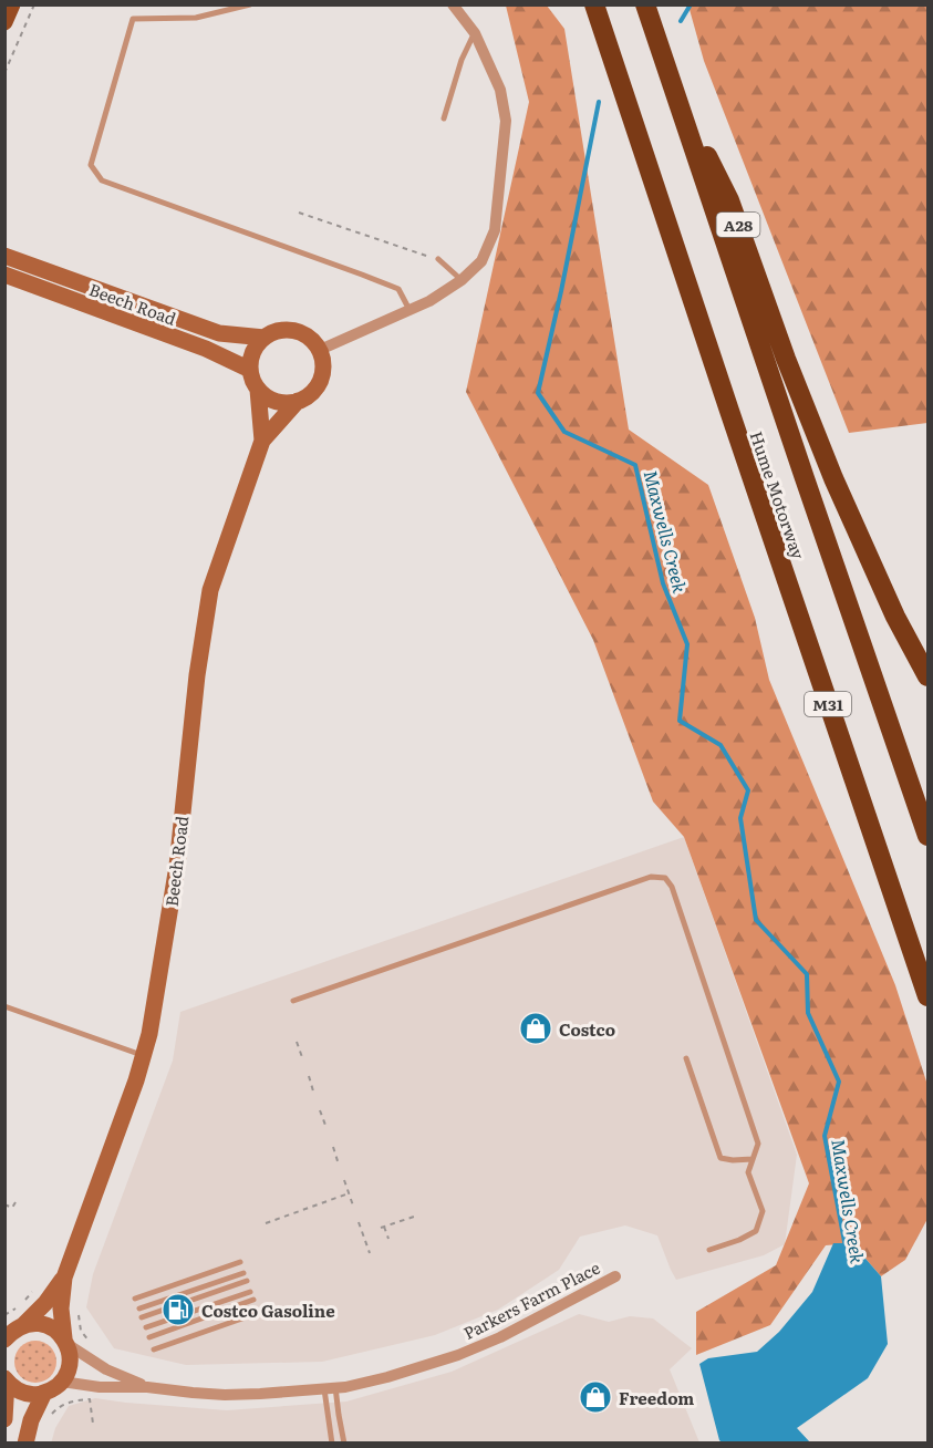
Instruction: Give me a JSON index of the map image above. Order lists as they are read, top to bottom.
{
  "streets": {
    "highway": ["A28", "Hume Motorway", "M31"],
    "main road": ["Beech Road"],
    "street": ["Parkers Farm Place"]
  },
  "crossings": [
    ["A28", "Hume Motorway"],
    ["Beech Road", "Parkers Farm Place"]
  ],
  "water": ["Maxwells Creek"],
  "places": {
    "shop": ["Costco", "Freedom"],
    "fuel station": ["Costco Gasoline"]
  }
}
